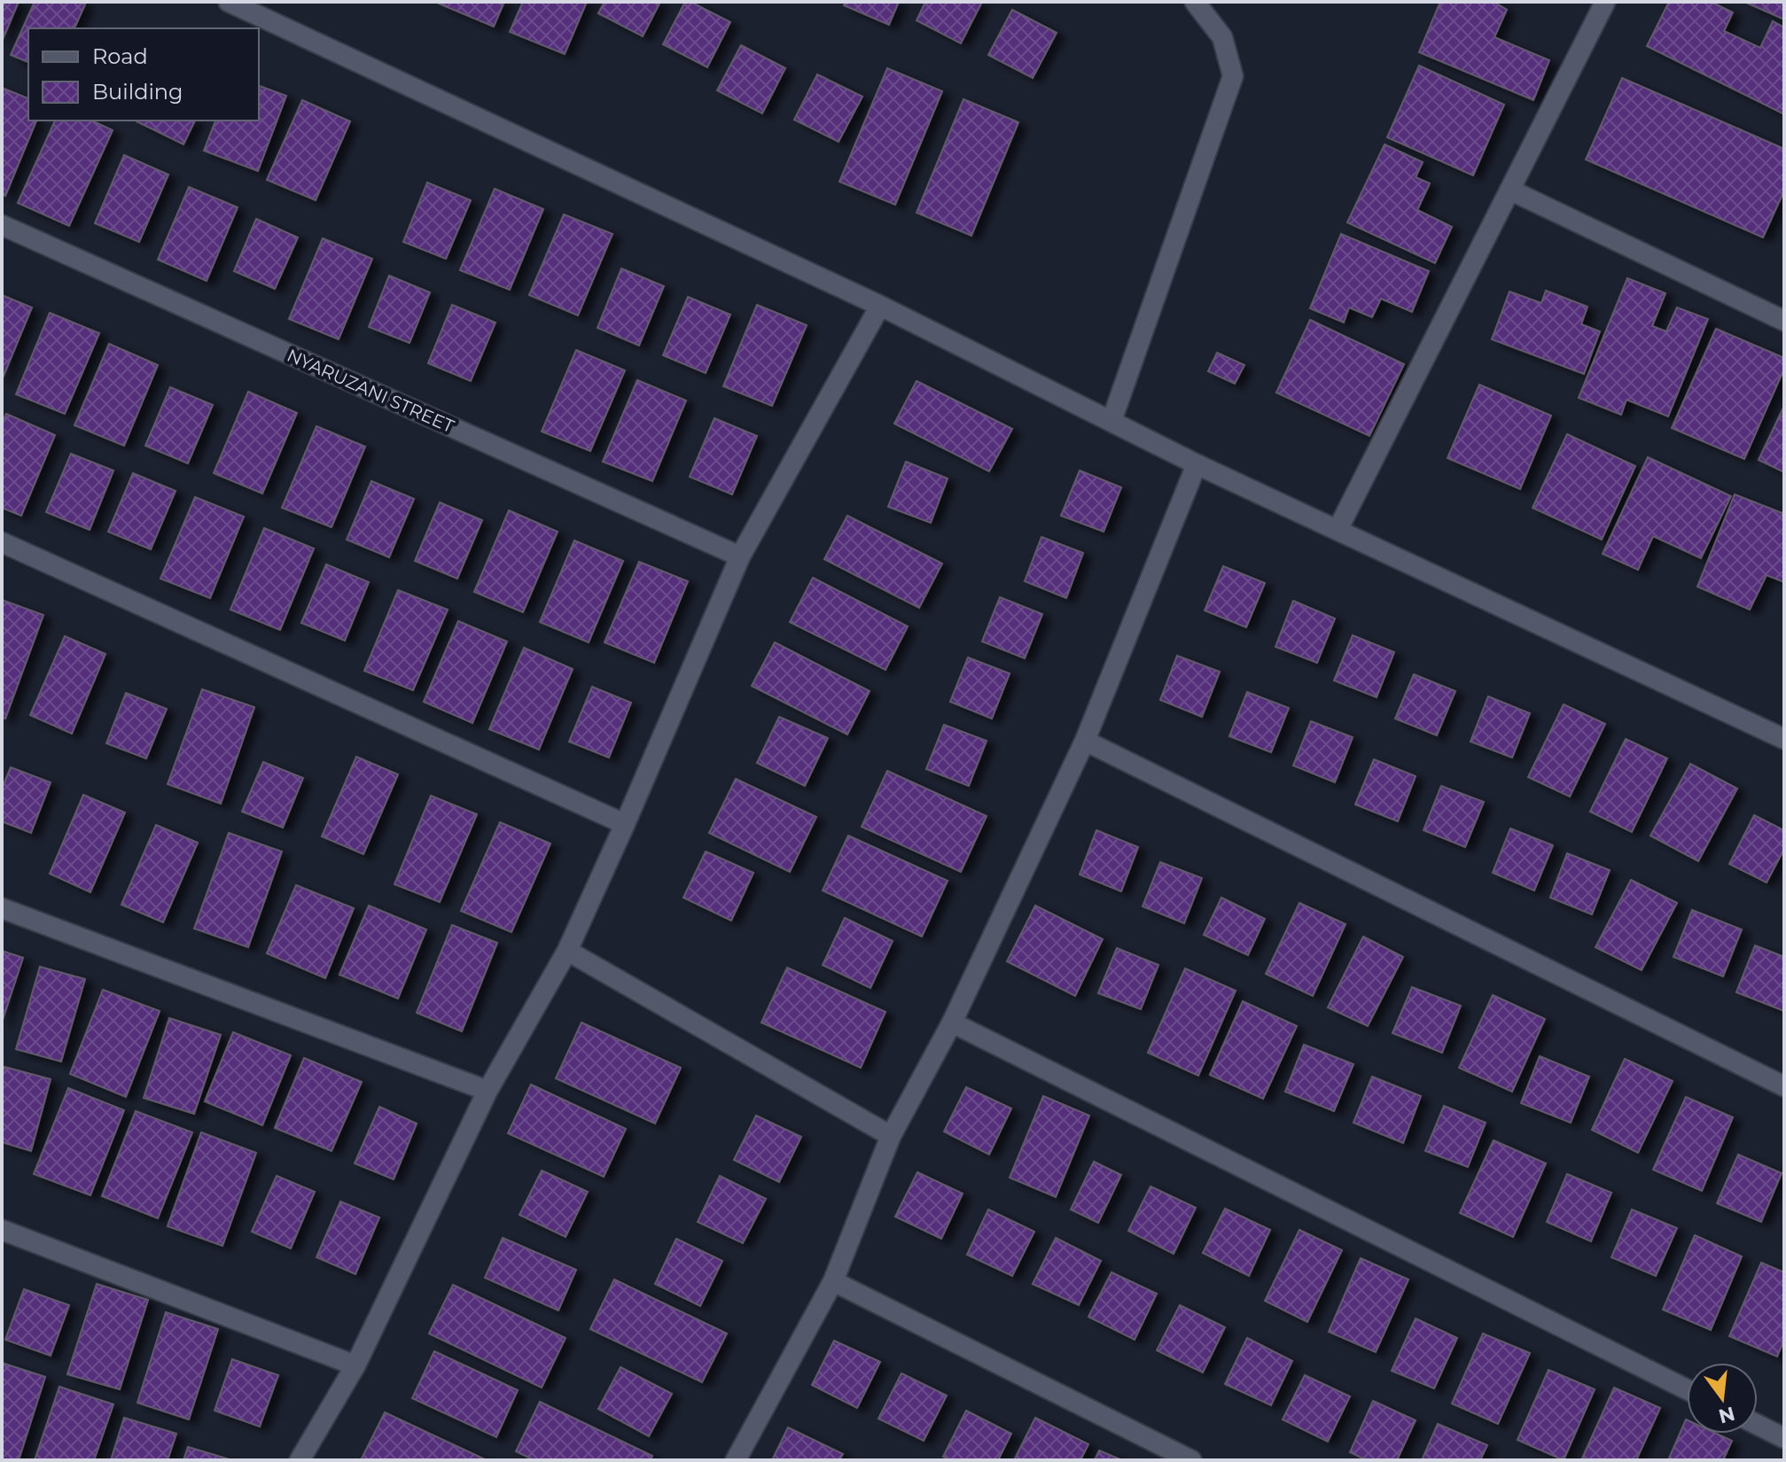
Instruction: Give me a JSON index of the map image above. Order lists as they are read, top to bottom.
{
  "streets": {
    "street": ["NYARUZANI STREET"]
  },
  "legend": ["Road", "Building"],
  "north": "bottom"
}
